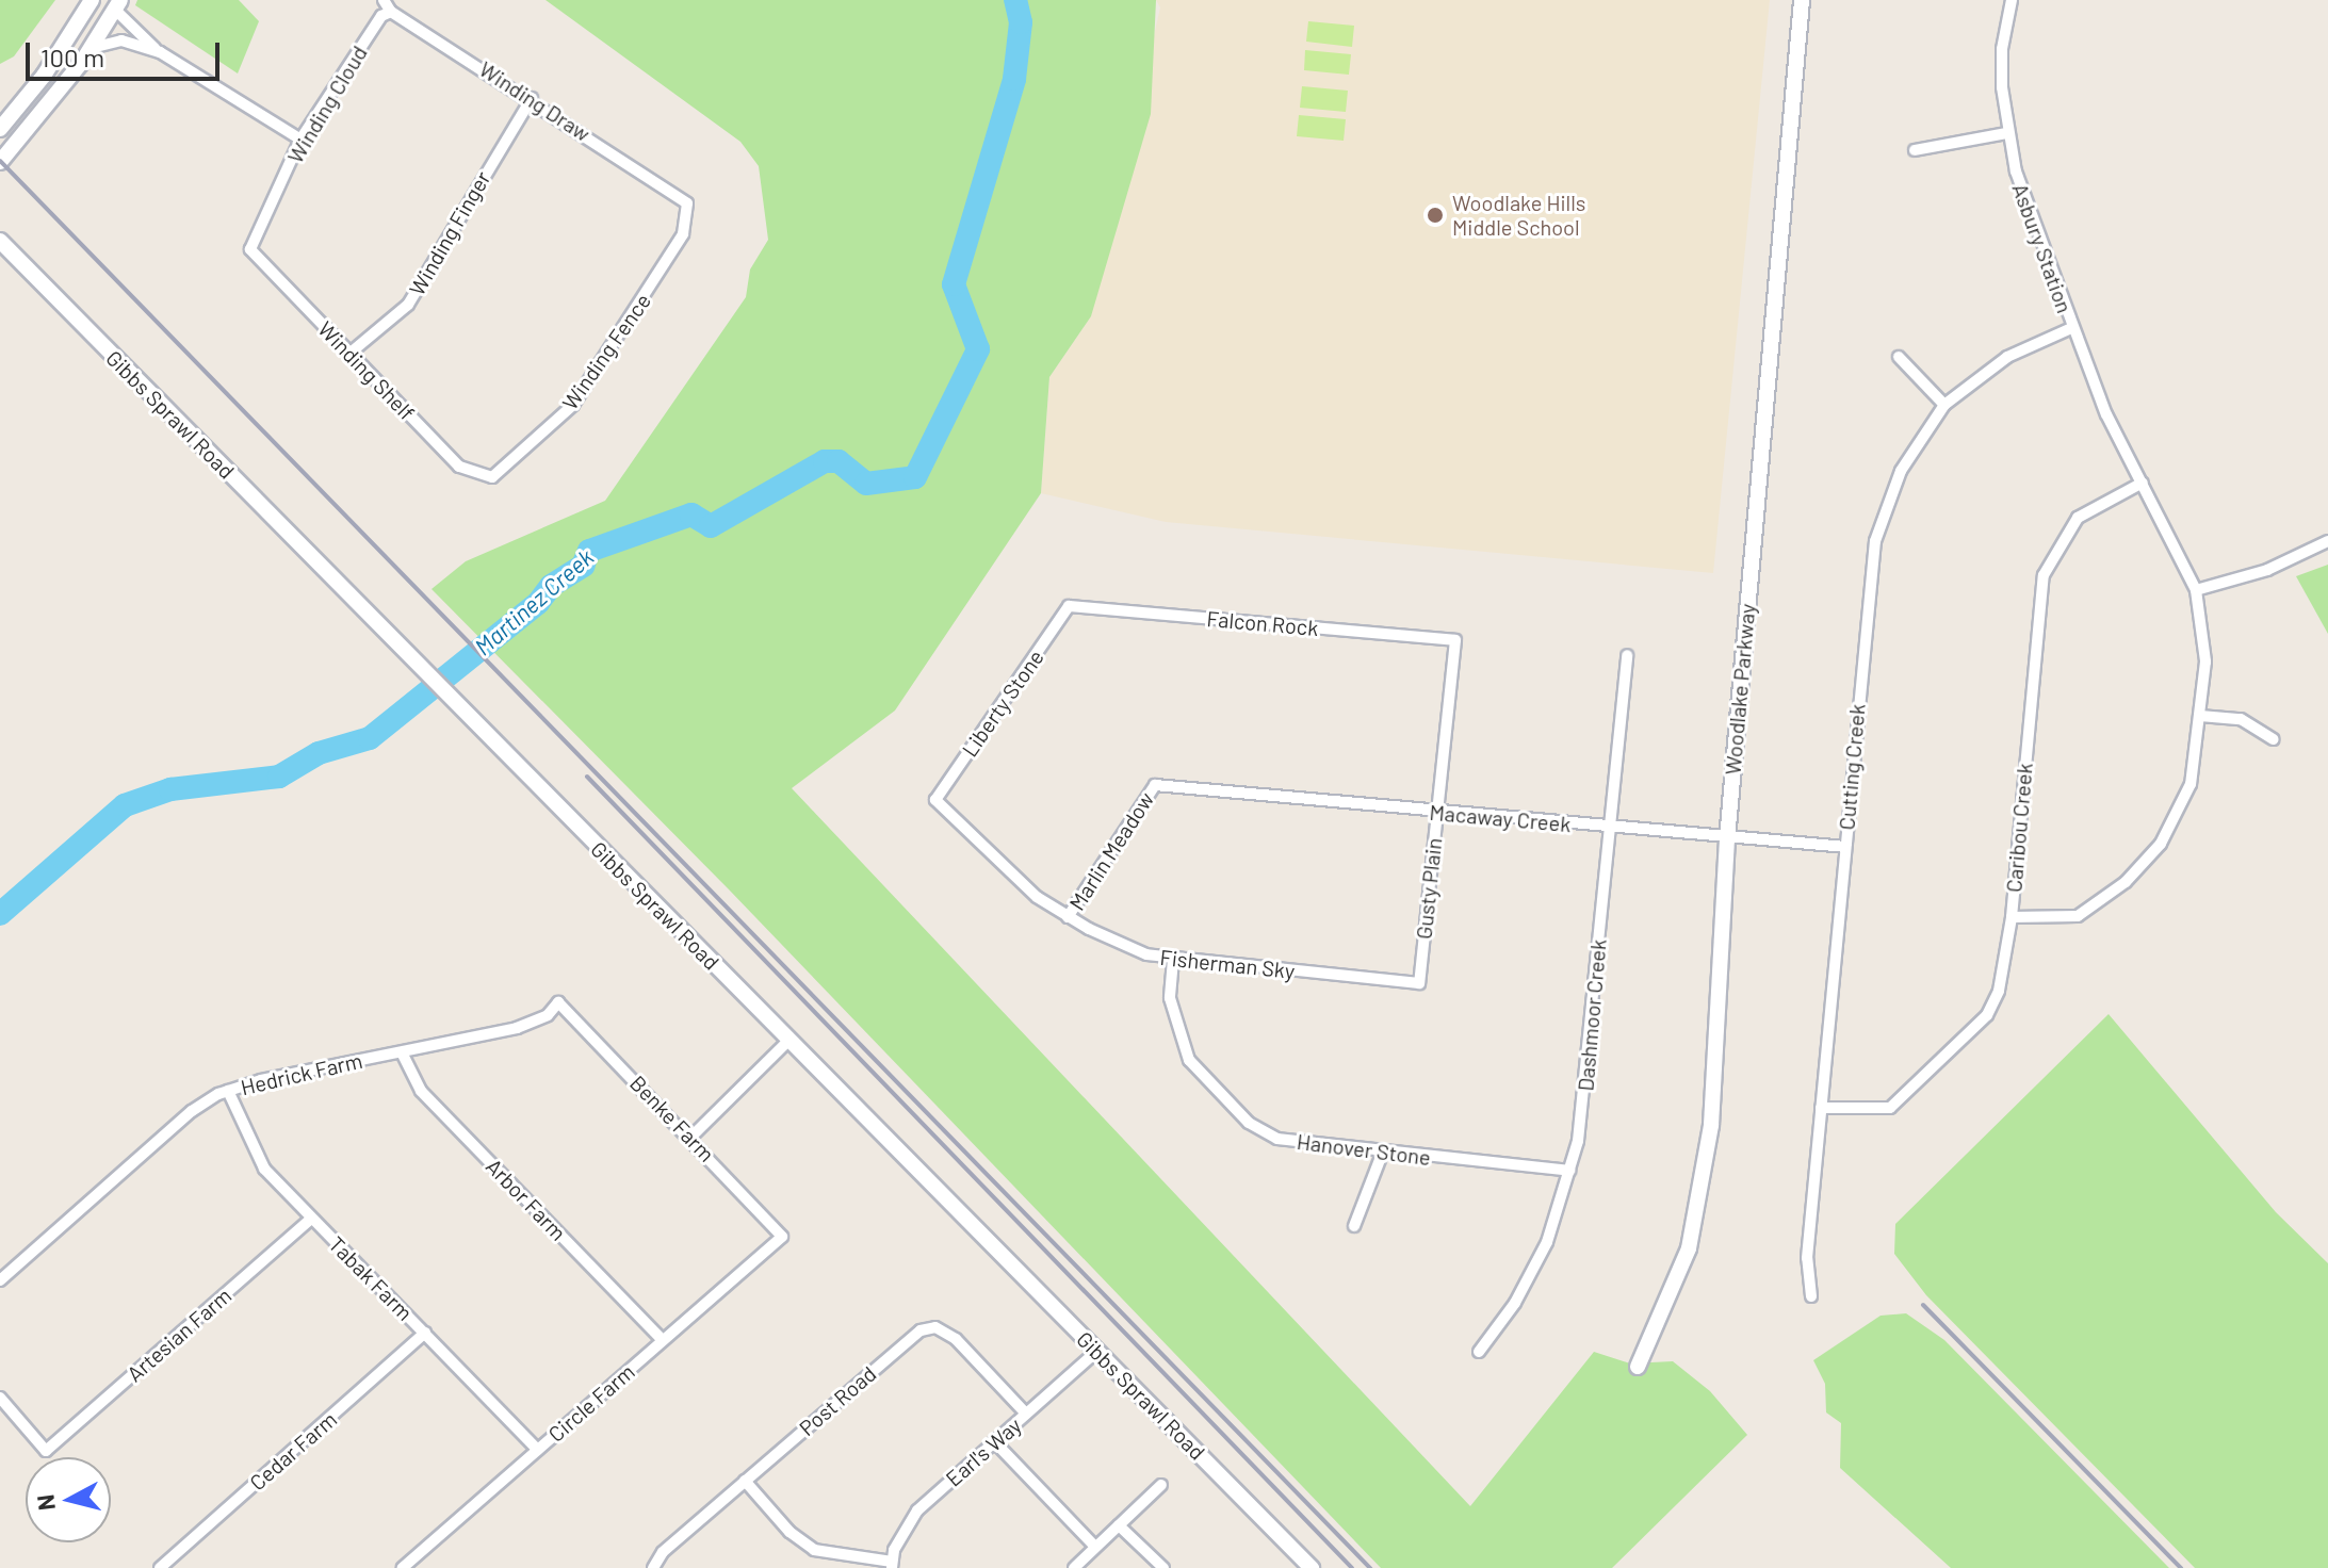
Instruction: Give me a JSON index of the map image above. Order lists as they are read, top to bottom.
{
  "streets": {
    "main road": ["Gibbs Sprawl Road", "Woodlake Parkway"],
    "street": [
      "Winding Draw",
      "Winding Cloud",
      "Winding Finger",
      "Asbury Station",
      "Winding Fence",
      "Winding Shelf",
      "Falcon Rock",
      "Liberty Stone",
      "Cutting Creek",
      "Macaway Creek",
      "Caribou Creek",
      "Marlin Meadow",
      "Gusty Plain",
      "Fisherman Sky",
      "Dashmoor Creek",
      "Hedrick Farm",
      "Benke Farm",
      "Hanover Stone",
      "Arbor Farm",
      "Tabak Farm",
      "Artesian Farm",
      "Post Road",
      "Circle Farm",
      "Cedar Farm",
      "Earl's Way"
    ]
  },
  "crossings": [
    ["Winding Draw", "Winding Cloud"],
    ["Winding Draw", "Winding Finger"],
    ["Winding Draw", "Winding Fence"],
    ["Winding Cloud", "Winding Shelf"],
    ["Winding Finger", "Winding Shelf"],
    ["Asbury Station", "Cutting Creek"],
    ["Asbury Station", "Caribou Creek"],
    ["Winding Fence", "Winding Shelf"],
    ["Gibbs Sprawl Road", "Earl's Way"],
    ["Falcon Rock", "Liberty Stone"],
    ["Falcon Rock", "Gusty Plain"],
    ["Woodlake Parkway", "Macaway Creek"],
    ["Liberty Stone", "Fisherman Sky"],
    ["Cutting Creek", "Macaway Creek"],
    ["Cutting Creek", "Caribou Creek"],
    ["Macaway Creek", "Marlin Meadow"],
    ["Macaway Creek", "Gusty Plain"],
    ["Macaway Creek", "Dashmoor Creek"],
    ["Marlin Meadow", "Fisherman Sky"],
    ["Gusty Plain", "Fisherman Sky"],
    ["Fisherman Sky", "Hanover Stone"],
    ["Dashmoor Creek", "Hanover Stone"],
    ["Hedrick Farm", "Benke Farm"],
    ["Hedrick Farm", "Arbor Farm"],
    ["Hedrick Farm", "Tabak Farm"],
    ["Benke Farm", "Circle Farm"],
    ["Arbor Farm", "Circle Farm"],
    ["Tabak Farm", "Artesian Farm"],
    ["Tabak Farm", "Circle Farm"],
    ["Tabak Farm", "Cedar Farm"],
    ["Post Road", "Earl's Way"]
  ],
  "water": ["Martinez Creek"],
  "places": ["Woodlake Hills Middle School"],
  "scale_bar": "100 m",
  "north": "left"
}
